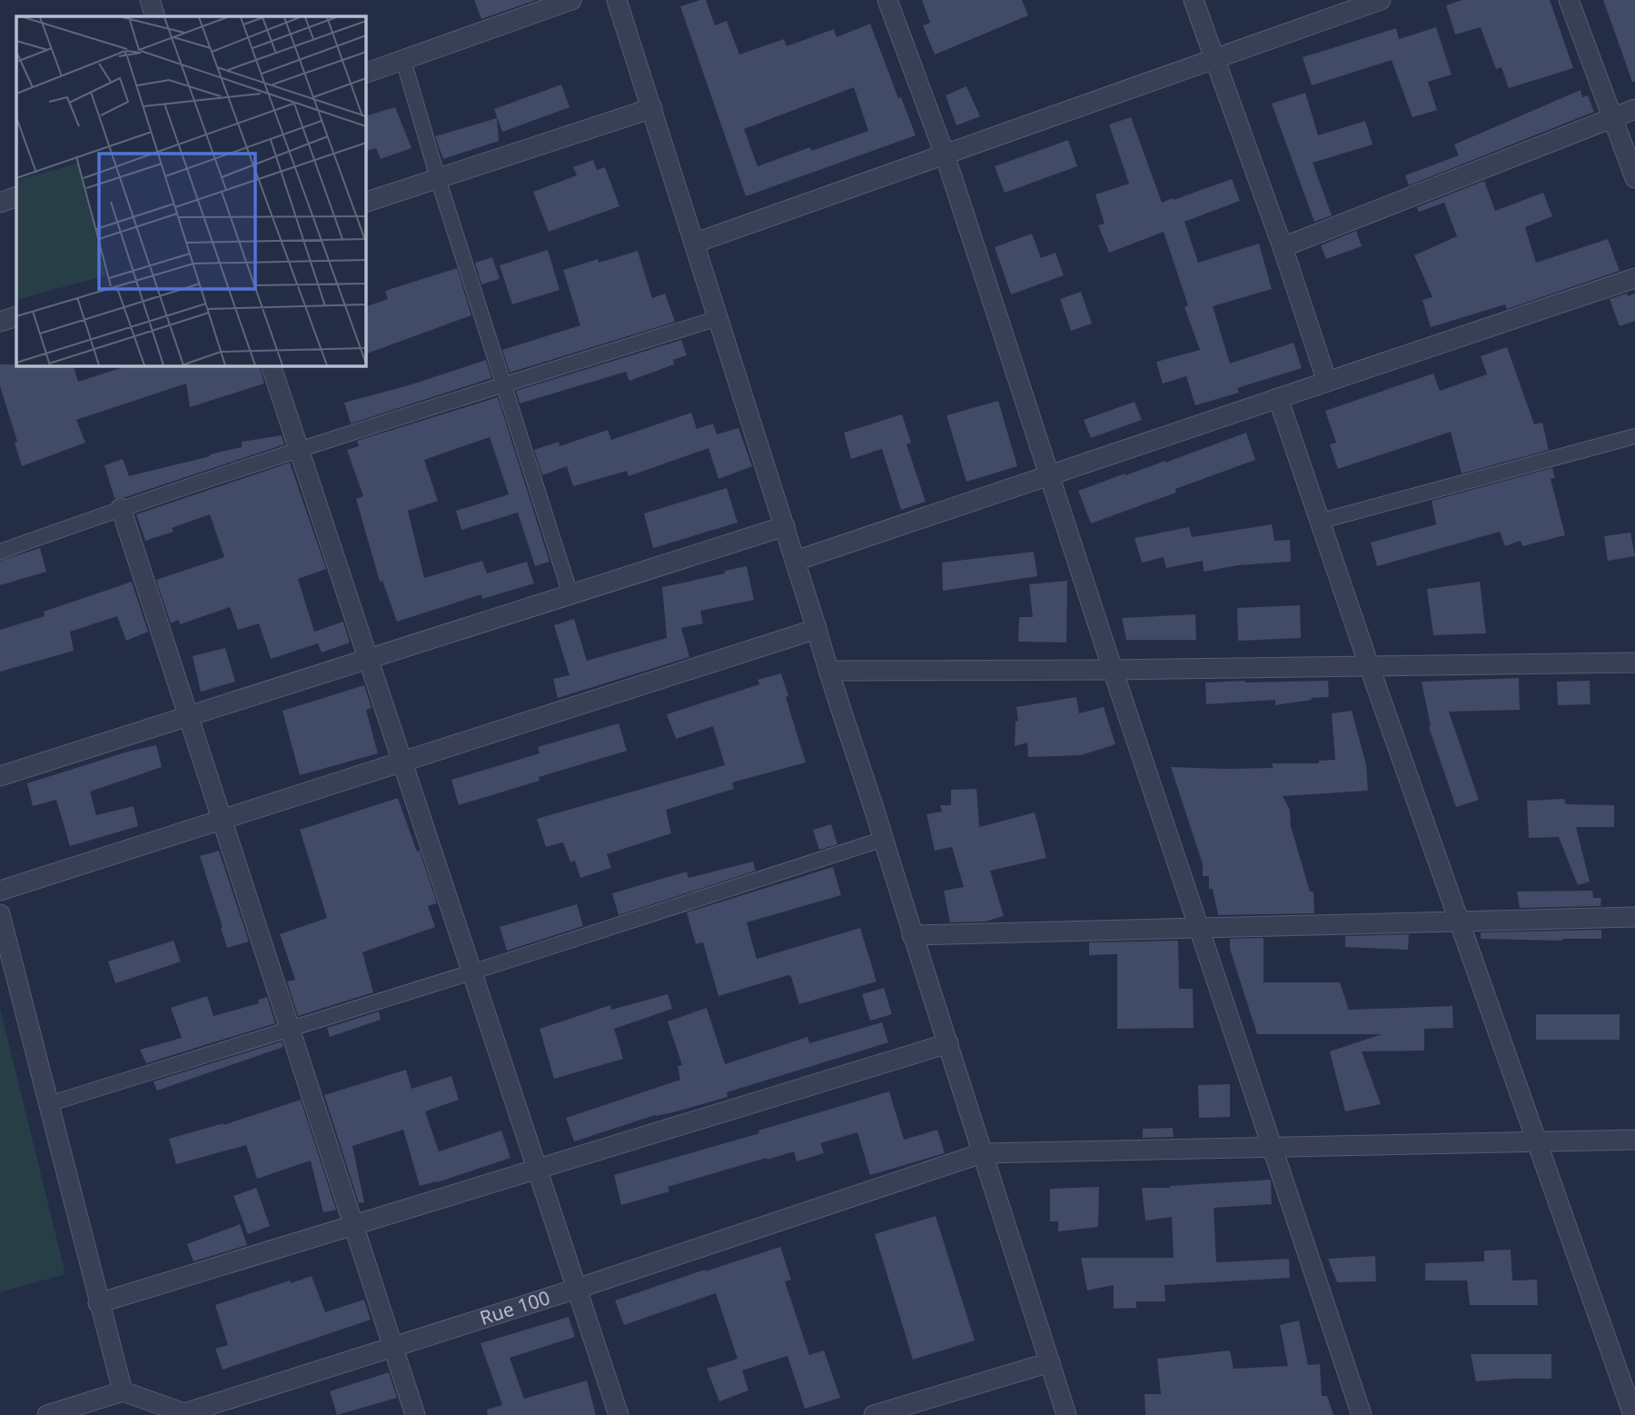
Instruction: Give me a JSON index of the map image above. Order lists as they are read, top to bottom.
{
  "streets": {
    "street": ["Rue 100"]
  }
}
